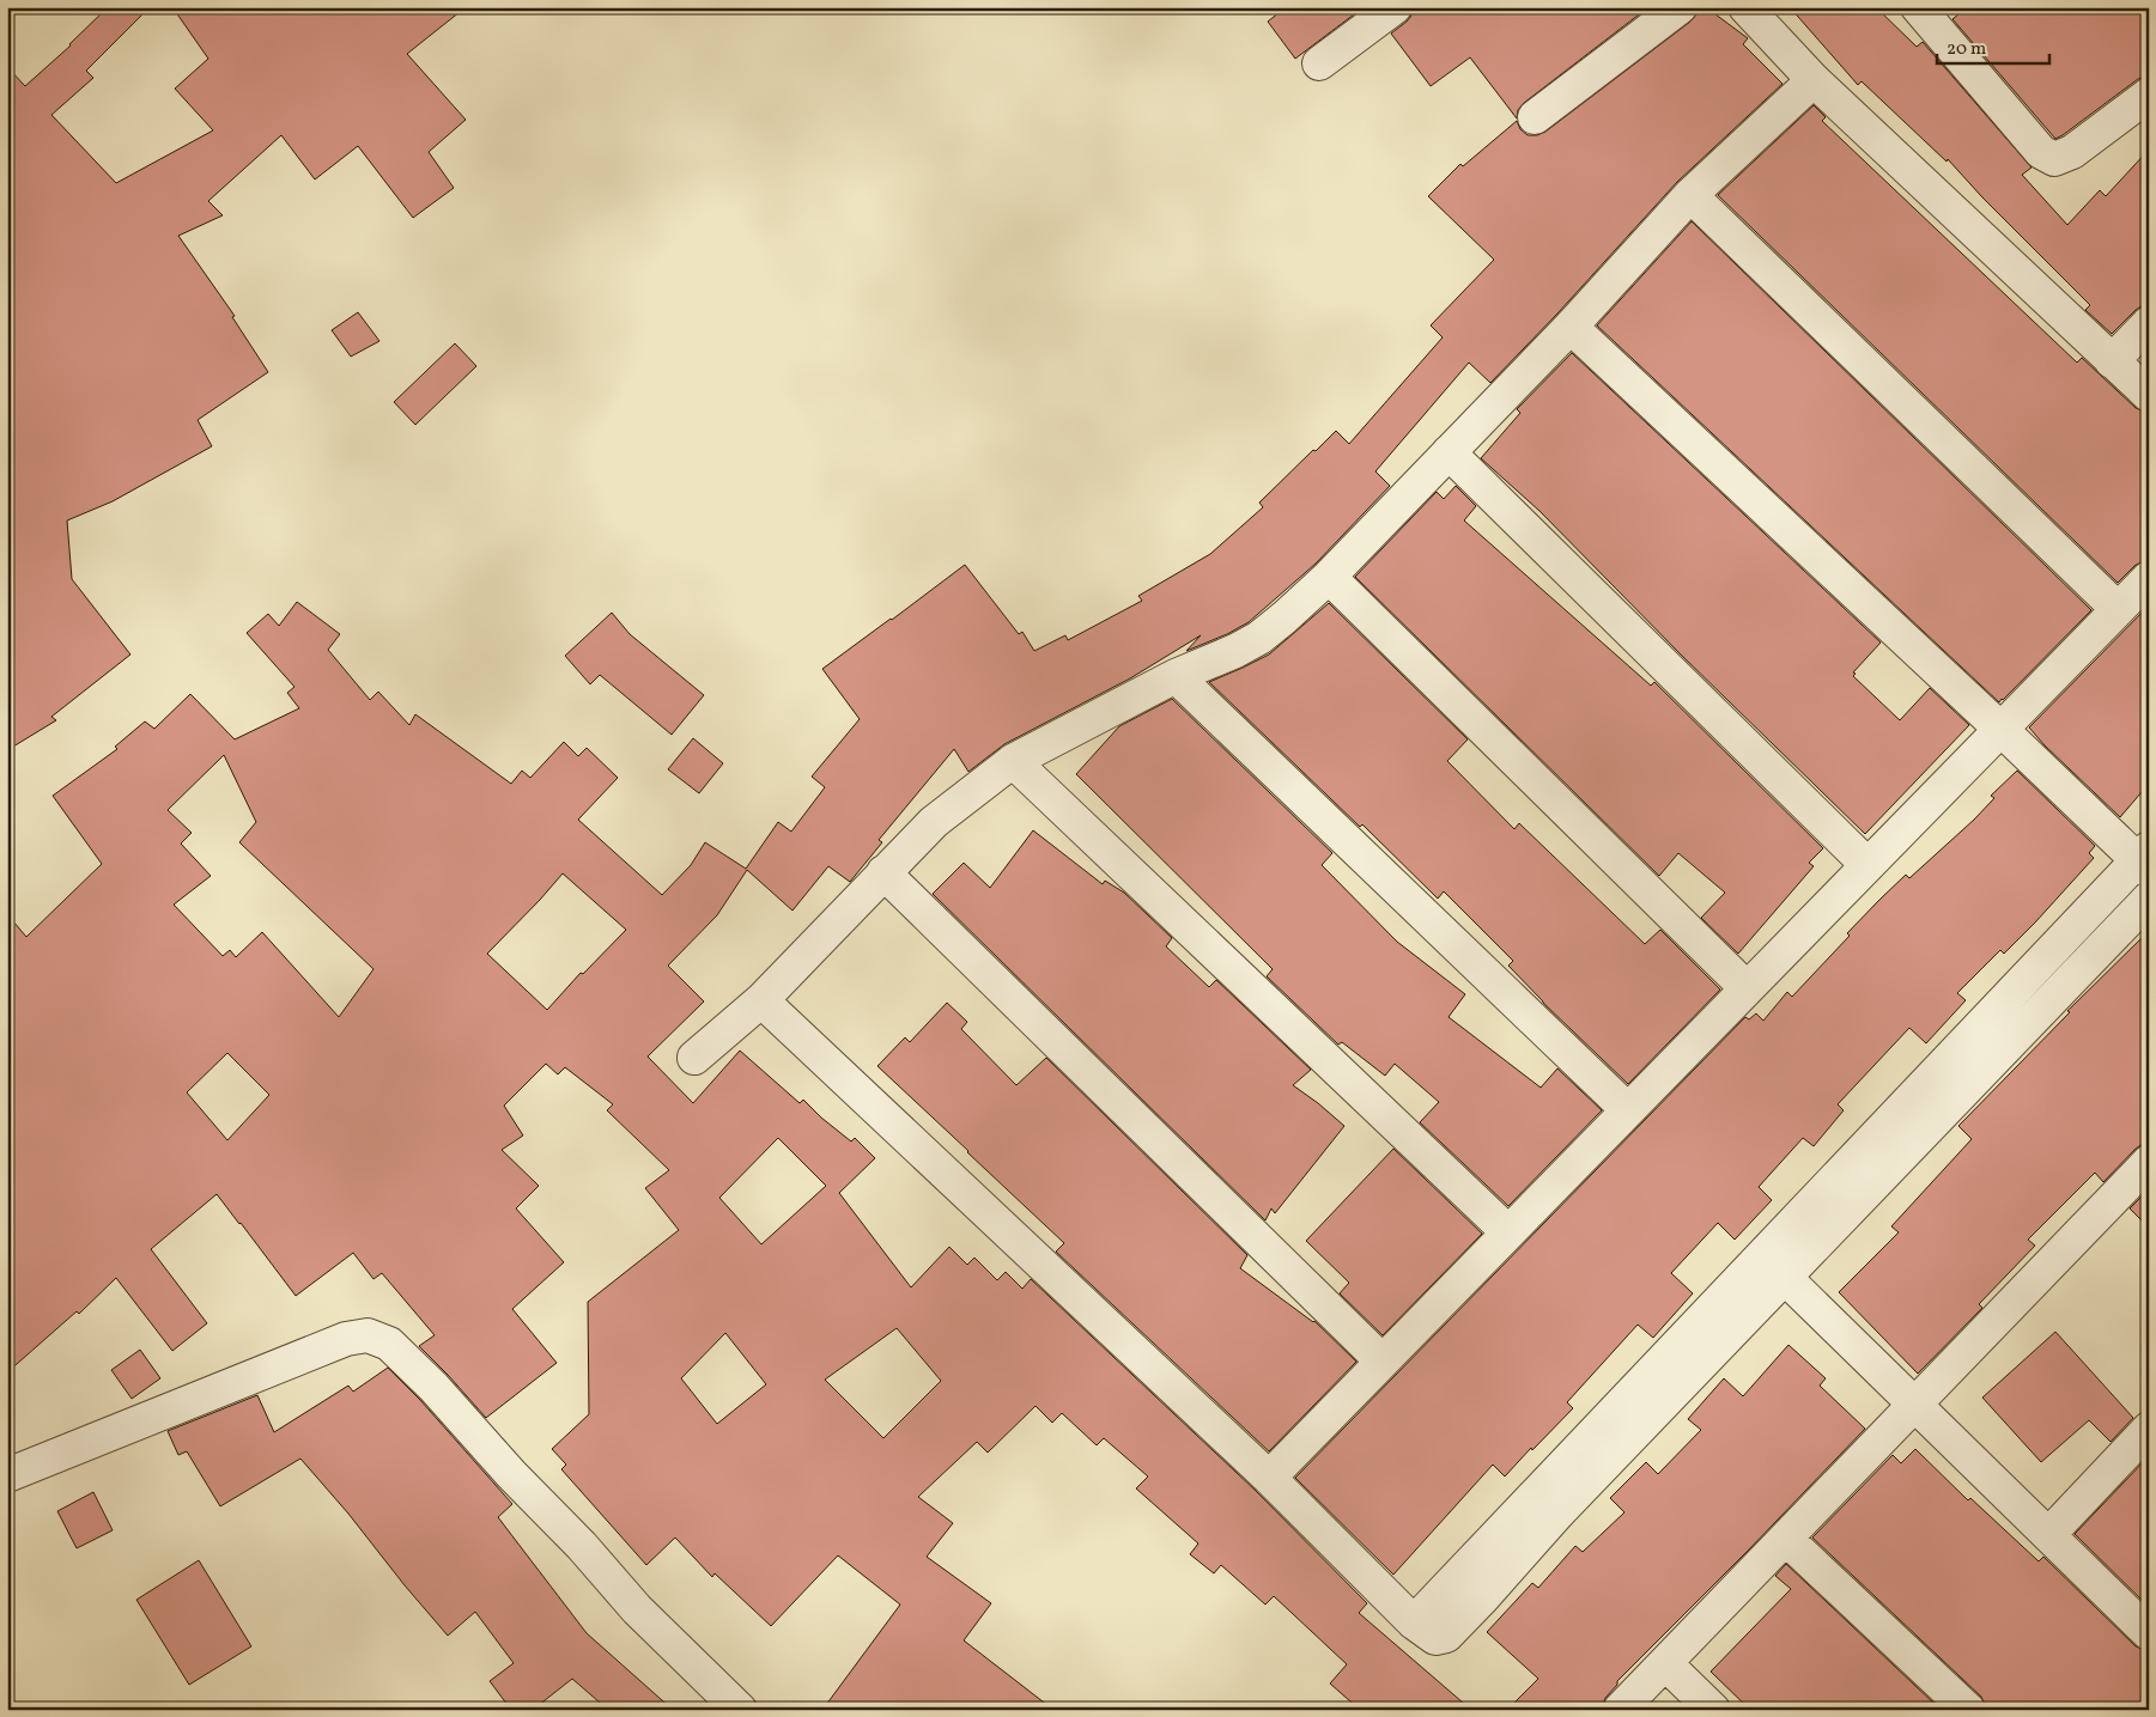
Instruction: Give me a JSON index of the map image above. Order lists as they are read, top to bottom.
{
  "scale_bar": "20 m"
}
